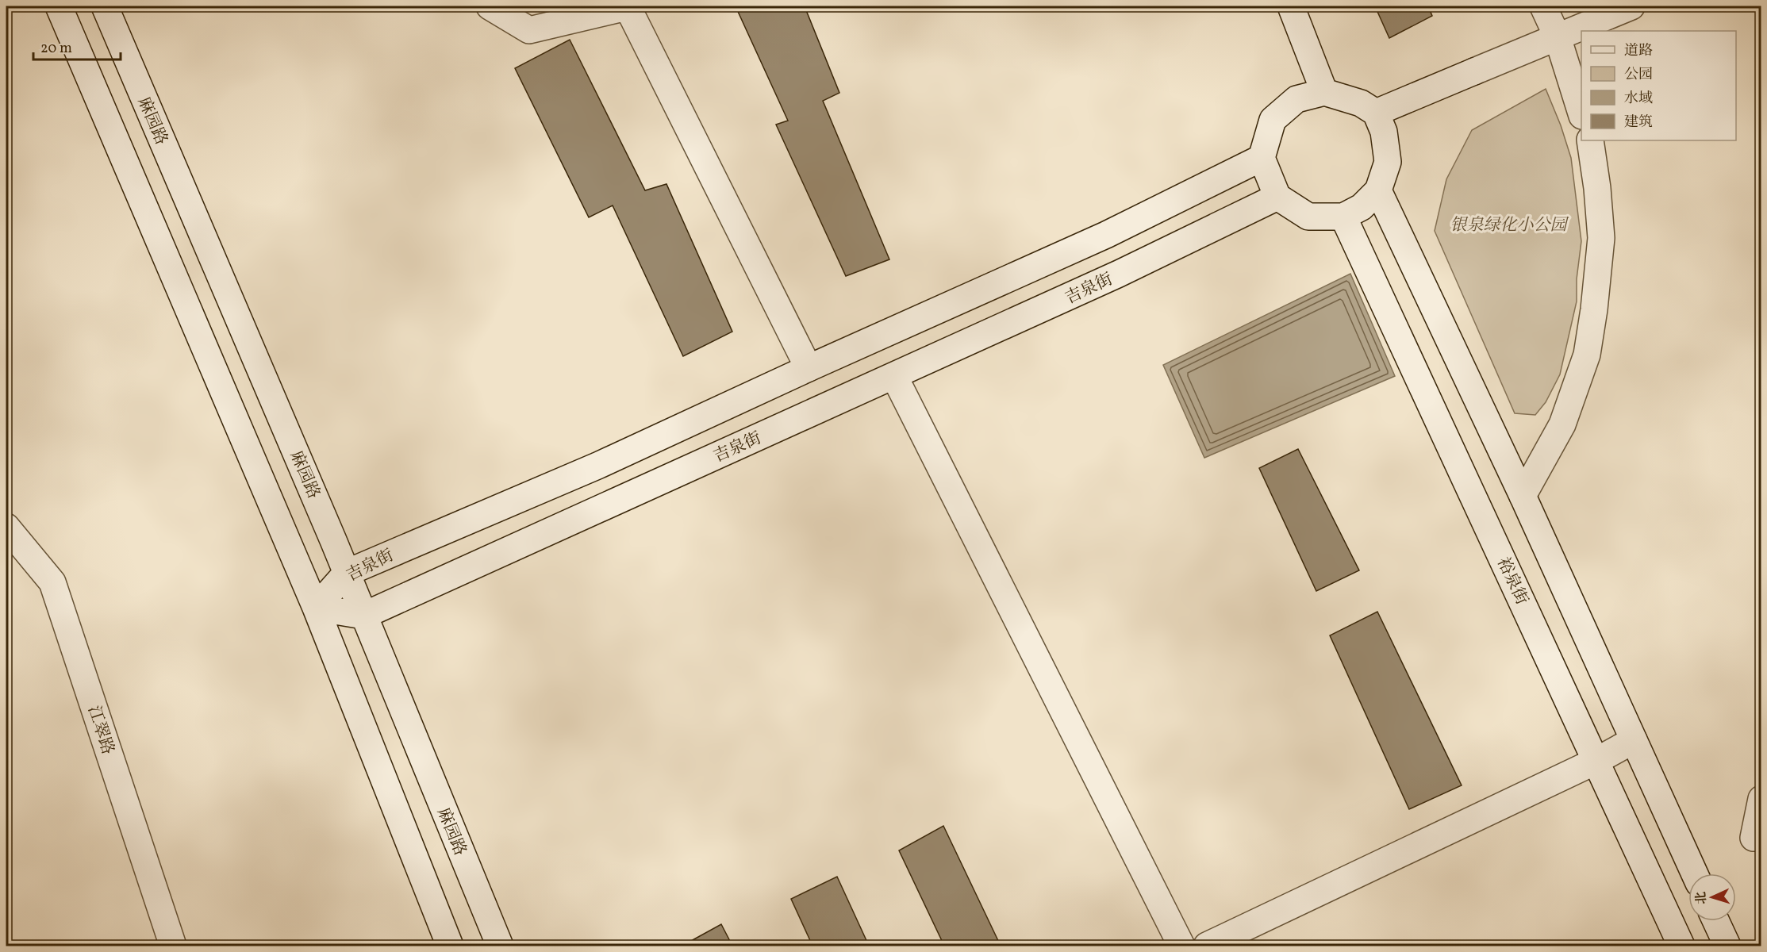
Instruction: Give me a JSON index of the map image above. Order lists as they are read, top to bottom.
{
  "streets": {
    "street": [
      "麻园路",
      "吉泉街",
      "裕泉街",
      "江翠路"
    ]
  },
  "crossings": [
    ["麻园路", "吉泉街"],
    ["吉泉街", "裕泉街"]
  ],
  "parks": ["银泉绿化小公园"],
  "legend": [
    "道路",
    "公园",
    "水域",
    "建筑"
  ],
  "scale_bar": "20 m",
  "north": "left"
}
